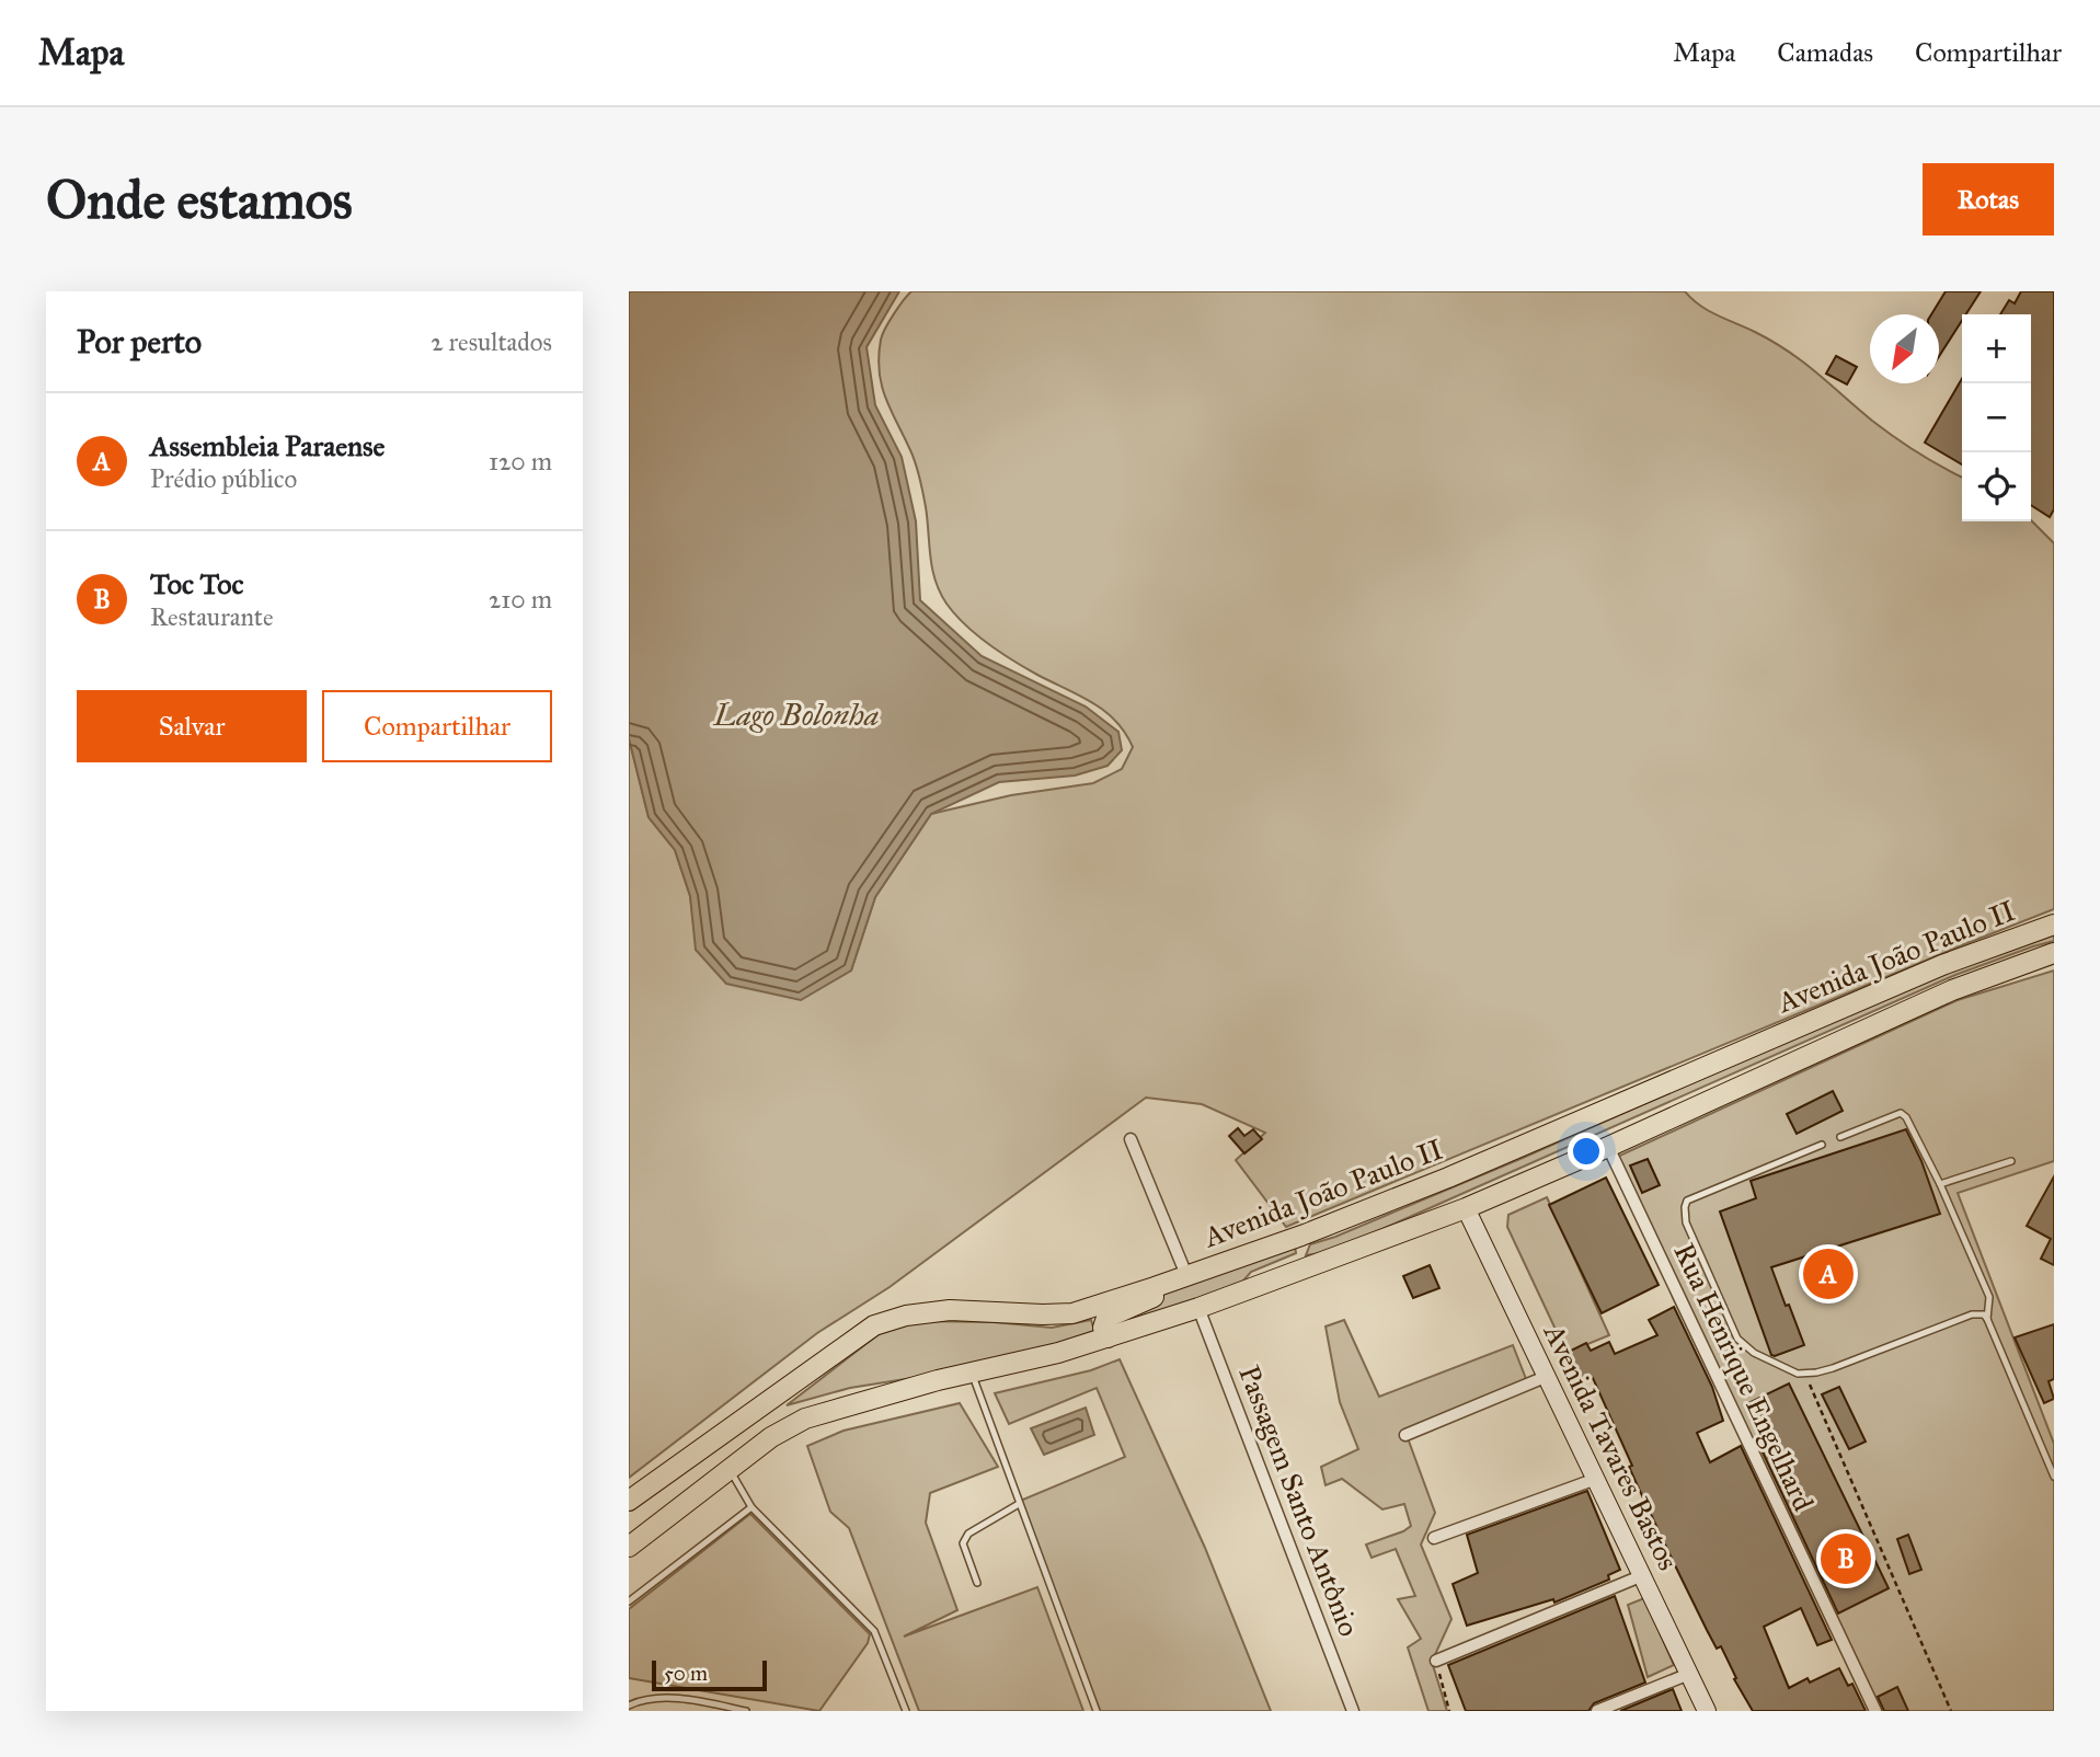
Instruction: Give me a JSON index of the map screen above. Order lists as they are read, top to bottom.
{
  "streets": {
    "main road": ["Avenida João Paulo II", "Avenida Tavares Bastos"],
    "street": ["Rua Henrique Engelhard", "Passagem Santo Antônio"]
  },
  "crossings": [
    ["Avenida João Paulo II", "Rua Henrique Engelhard"],
    ["Avenida João Paulo II", "Avenida Tavares Bastos"],
    ["Avenida João Paulo II", "Passagem Santo Antônio"]
  ],
  "water": ["Lago Bolonha"],
  "scale_bar": "50 m",
  "north": "bottom left",
  "page": {
    "header": "Mapa",
    "nav": ["Mapa", "Camadas", "Compartilhar"],
    "buttons": [
      "Rotas",
      ["Salvar", "Compartilhar"]
    ],
    "title": "Onde estamos",
    "heading": ["Por perto", "2 resultados"],
    "map_buttons": ["+", "−"],
    "list": [
      {
        "mark": "A",
        "name": "Assembleia Paraense",
        "note": "Prédio público",
        "value": "120 m"
      },
      {
        "mark": "B",
        "name": "Toc Toc",
        "note": "Restaurante",
        "value": "210 m"
      }
    ],
    "pins": ["A", "B"],
    "scale": "50 m"
  }
}
